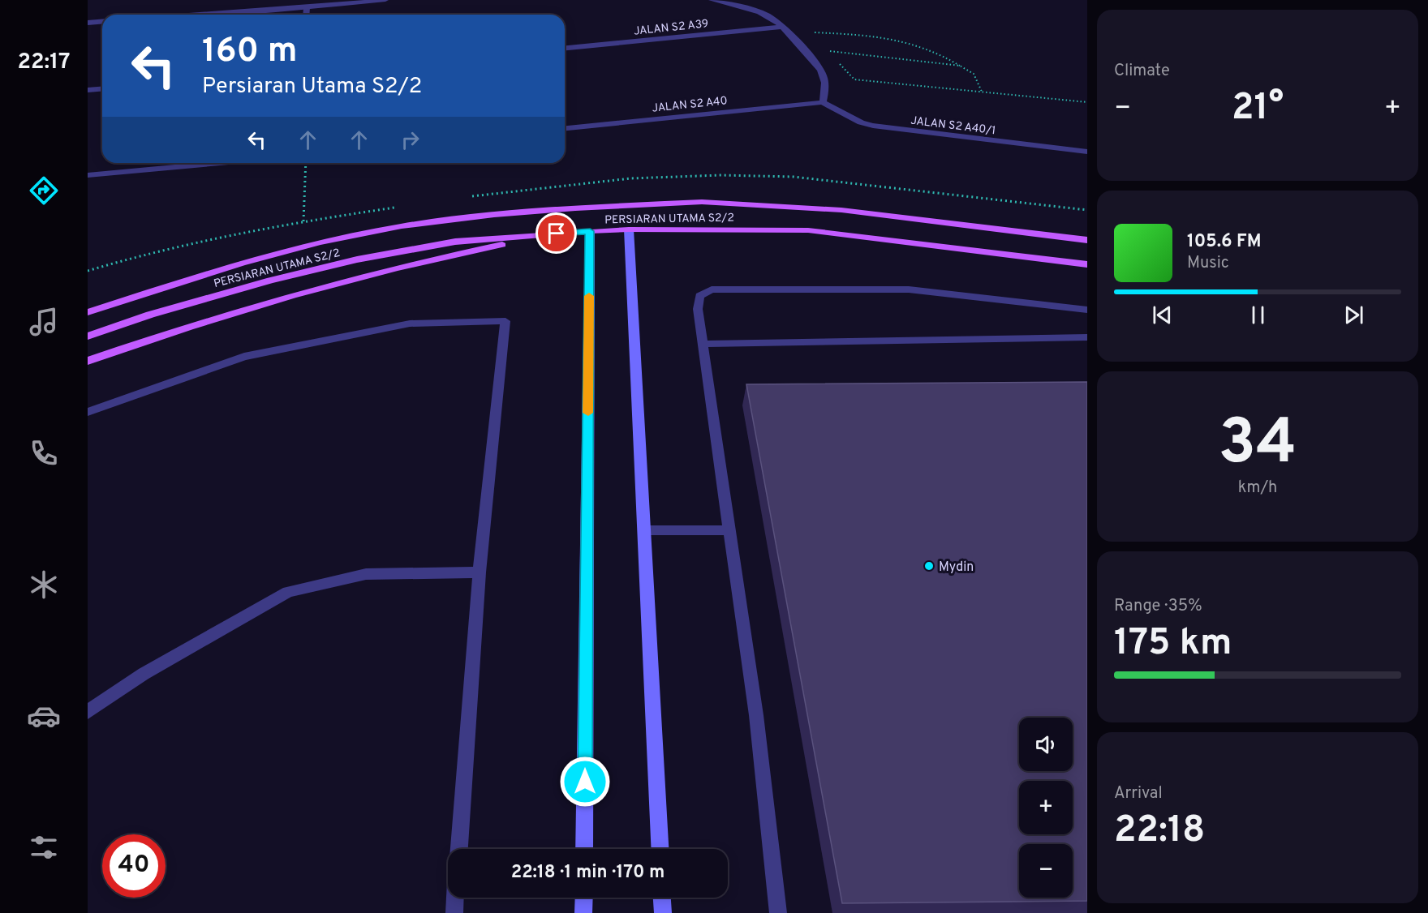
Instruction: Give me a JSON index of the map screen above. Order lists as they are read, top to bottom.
{
  "streets": {
    "main road": ["PERSIARAN UTAMA S2/2"],
    "street": ["JALAN S2 A39", "JALAN S2 A40", "JALAN S2 A40/1"]
  },
  "crossings": [
    ["JALAN S2 A40", "JALAN S2 A40/1"]
  ],
  "places": ["Mydin"],
  "page": {
    "tabs": "22:17",
    "tile": [
      "Climate",
      ["34", "km/h"],
      ["Range · 35%", "175 km"],
      ["Arrival", "22:18"]
    ],
    "turn": ["160 m", "Persiaran Utama S2/2"],
    "heat": ["−", "21°", "+"],
    "song": ["105.6 FM", "Music"],
    "map_buttons": ["+", "−"],
    "limit": "40",
    "trip": "22:18 · 1 min · 170 m"
  }
}
